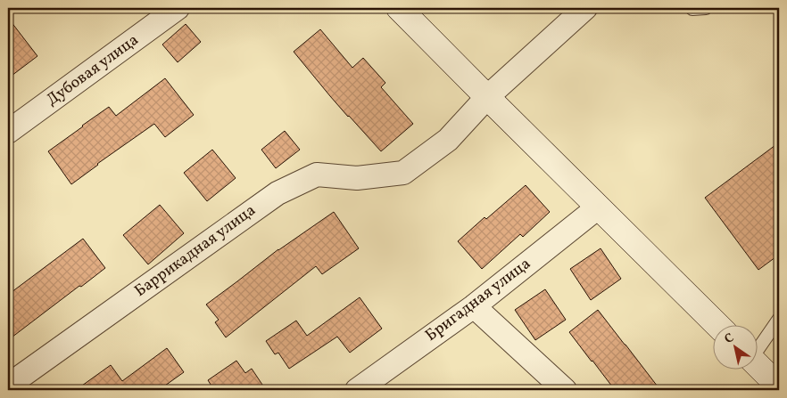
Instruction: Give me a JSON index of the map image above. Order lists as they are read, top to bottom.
{
  "streets": {
    "street": ["Дубовая улица", "Баррикадная улица", "Бригадная улица"]
  },
  "north": "top left"
}
